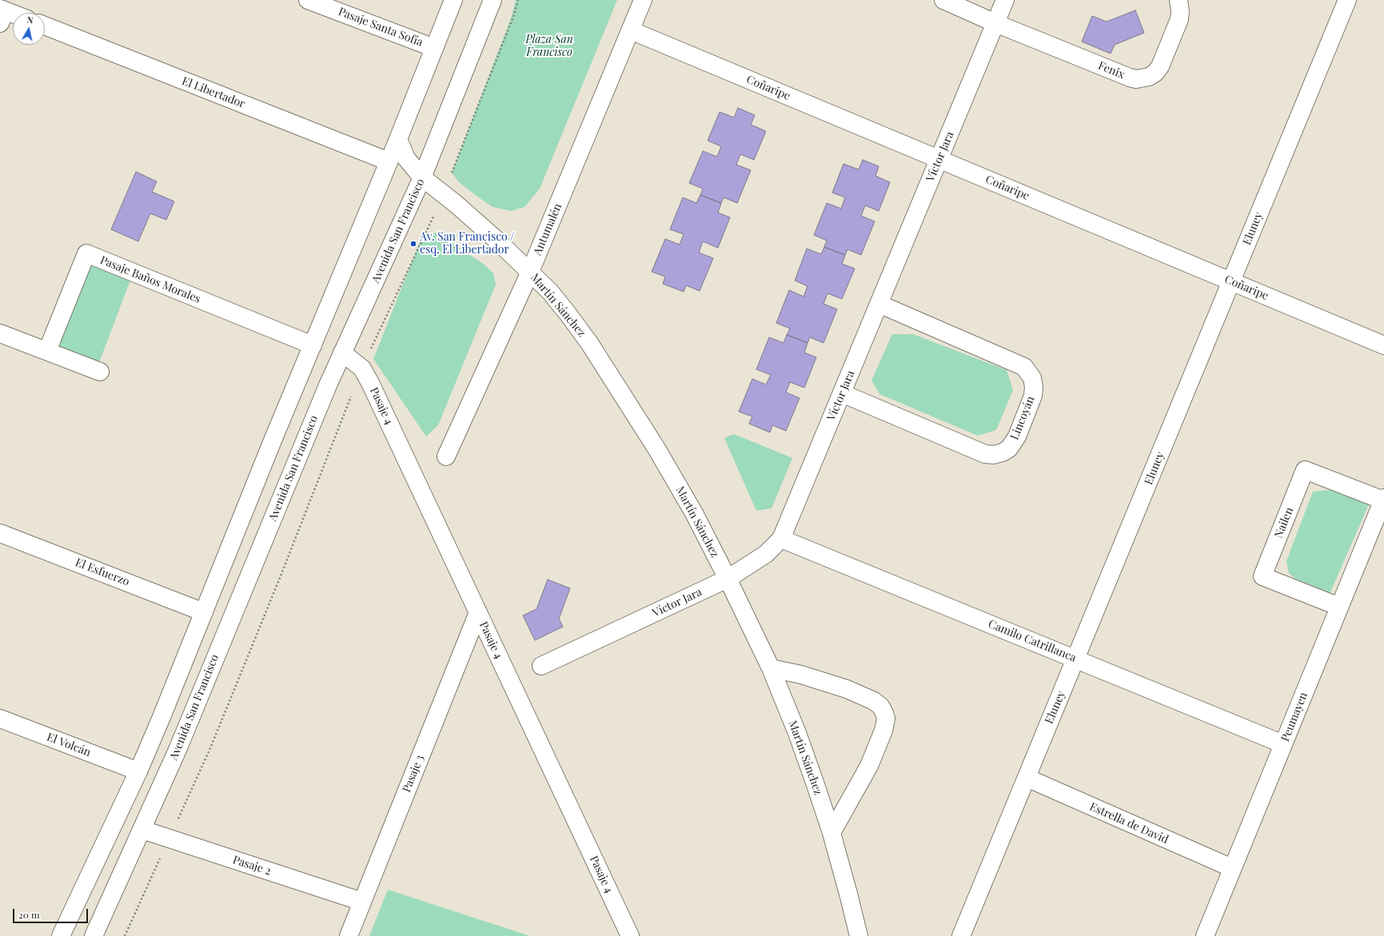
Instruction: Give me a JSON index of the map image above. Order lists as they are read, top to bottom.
{
  "streets": {
    "street": [
      "Pasaje Santa Sofía",
      "Fenix",
      "Coñaripe",
      "El Libertador",
      "Víctor Jara",
      "Eluney",
      "Antumalén",
      "Avenida San Francisco",
      "Pasaje Baños Morales",
      "Martín Sánchez",
      "Pasaje 4",
      "Lincoyán",
      "Nailen",
      "El Esfuerzo",
      "Camilo Catrillanca",
      "Peumayen",
      "El Volcán",
      "Pasaje 3",
      "Estrella de David",
      "Pasaje 2"
    ]
  },
  "crossings": [
    ["Fenix", "Víctor Jara"],
    ["Coñaripe", "Víctor Jara"],
    ["Coñaripe", "Eluney"],
    ["Coñaripe", "Antumalén"],
    ["Víctor Jara", "Martín Sánchez"],
    ["Víctor Jara", "Lincoyán"],
    ["Víctor Jara", "Camilo Catrillanca"],
    ["Eluney", "Camilo Catrillanca"],
    ["Eluney", "Estrella de David"],
    ["Antumalén", "Martín Sánchez"],
    ["Avenida San Francisco", "Martín Sánchez"],
    ["Avenida San Francisco", "Pasaje 4"],
    ["Avenida San Francisco", "Pasaje 2"],
    ["Pasaje 4", "Pasaje 3"],
    ["Nailen", "Peumayen"],
    ["Camilo Catrillanca", "Peumayen"],
    ["Peumayen", "Estrella de David"],
    ["Pasaje 3", "Pasaje 2"]
  ],
  "parks": ["Plaza San Francisco"],
  "places": ["Av. San Francisco / esq. El Libertador"],
  "scale_bar": "20 m",
  "north": "top"
}
